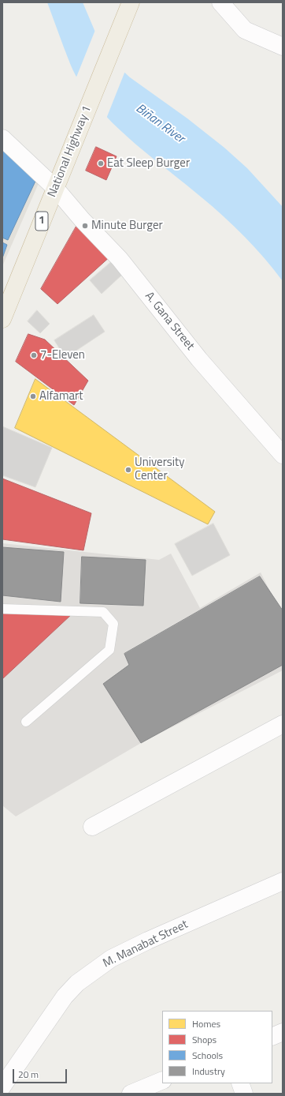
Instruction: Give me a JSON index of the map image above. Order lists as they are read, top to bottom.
{
  "streets": {
    "highway": ["National Highway 1", "1"],
    "street": ["A. Gana Street", "M. Manabat Street"]
  },
  "crossings": [
    ["National Highway 1", "A. Gana Street"]
  ],
  "water": ["Biñan River"],
  "places": [
    "Eat Sleep Burger",
    "Minute Burger",
    "7-Eleven",
    "Alfamart",
    "University Center"
  ],
  "legend": [
    "Homes",
    "Shops",
    "Schools",
    "Industry"
  ],
  "scale_bar": "20 m"
}
